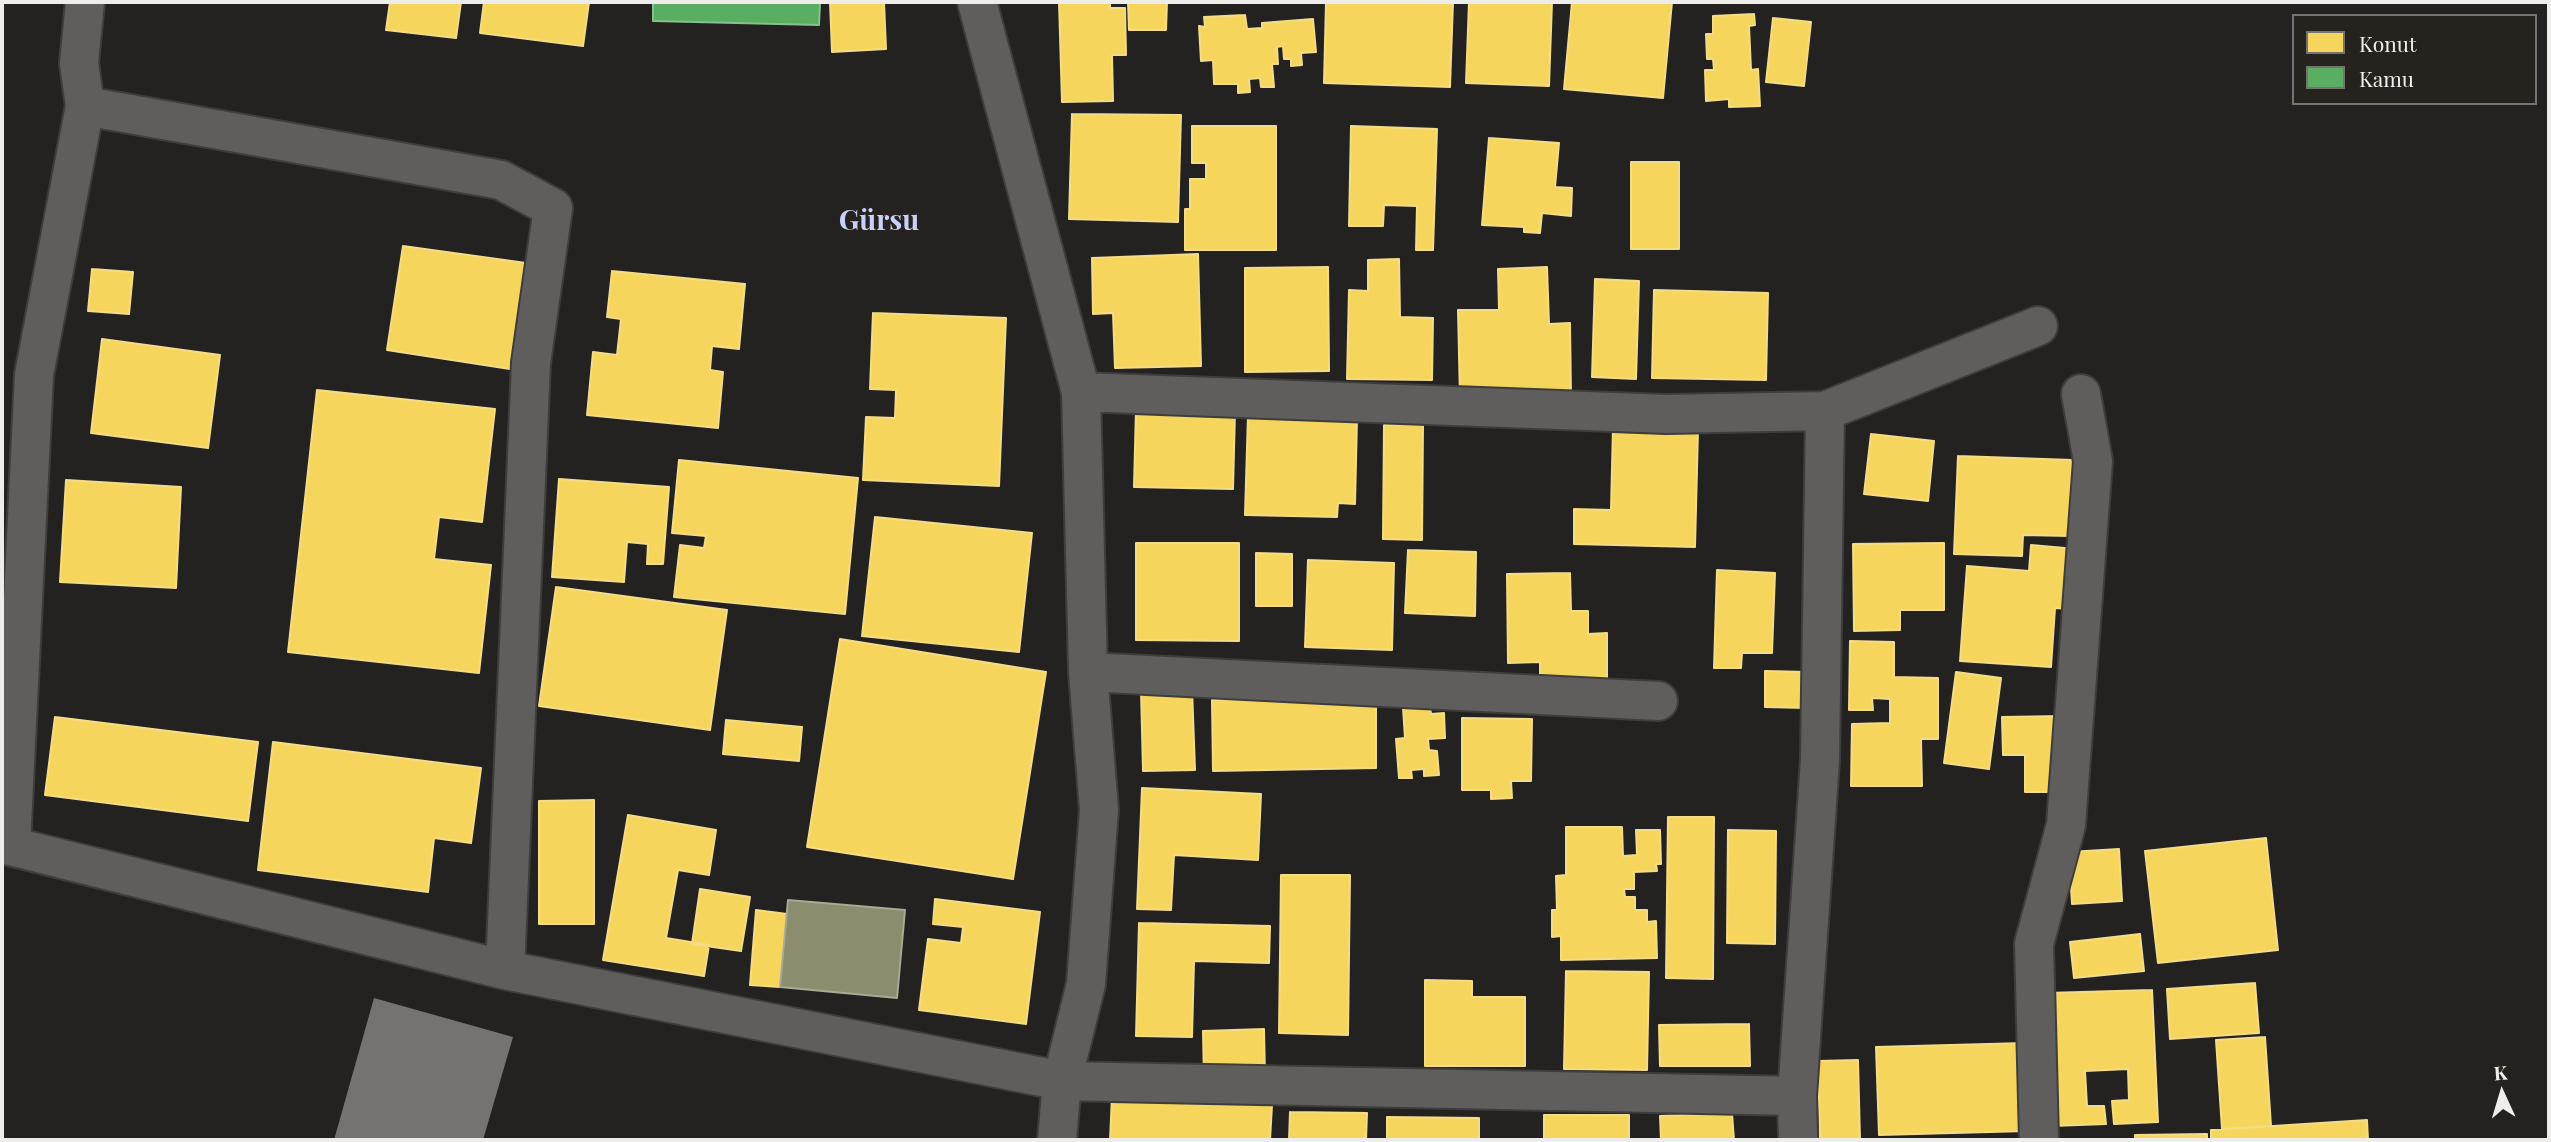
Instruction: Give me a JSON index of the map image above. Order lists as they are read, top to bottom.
{
  "districts": ["Gürsu"],
  "legend": ["Konut", "Kamu"],
  "north": "top"
}
